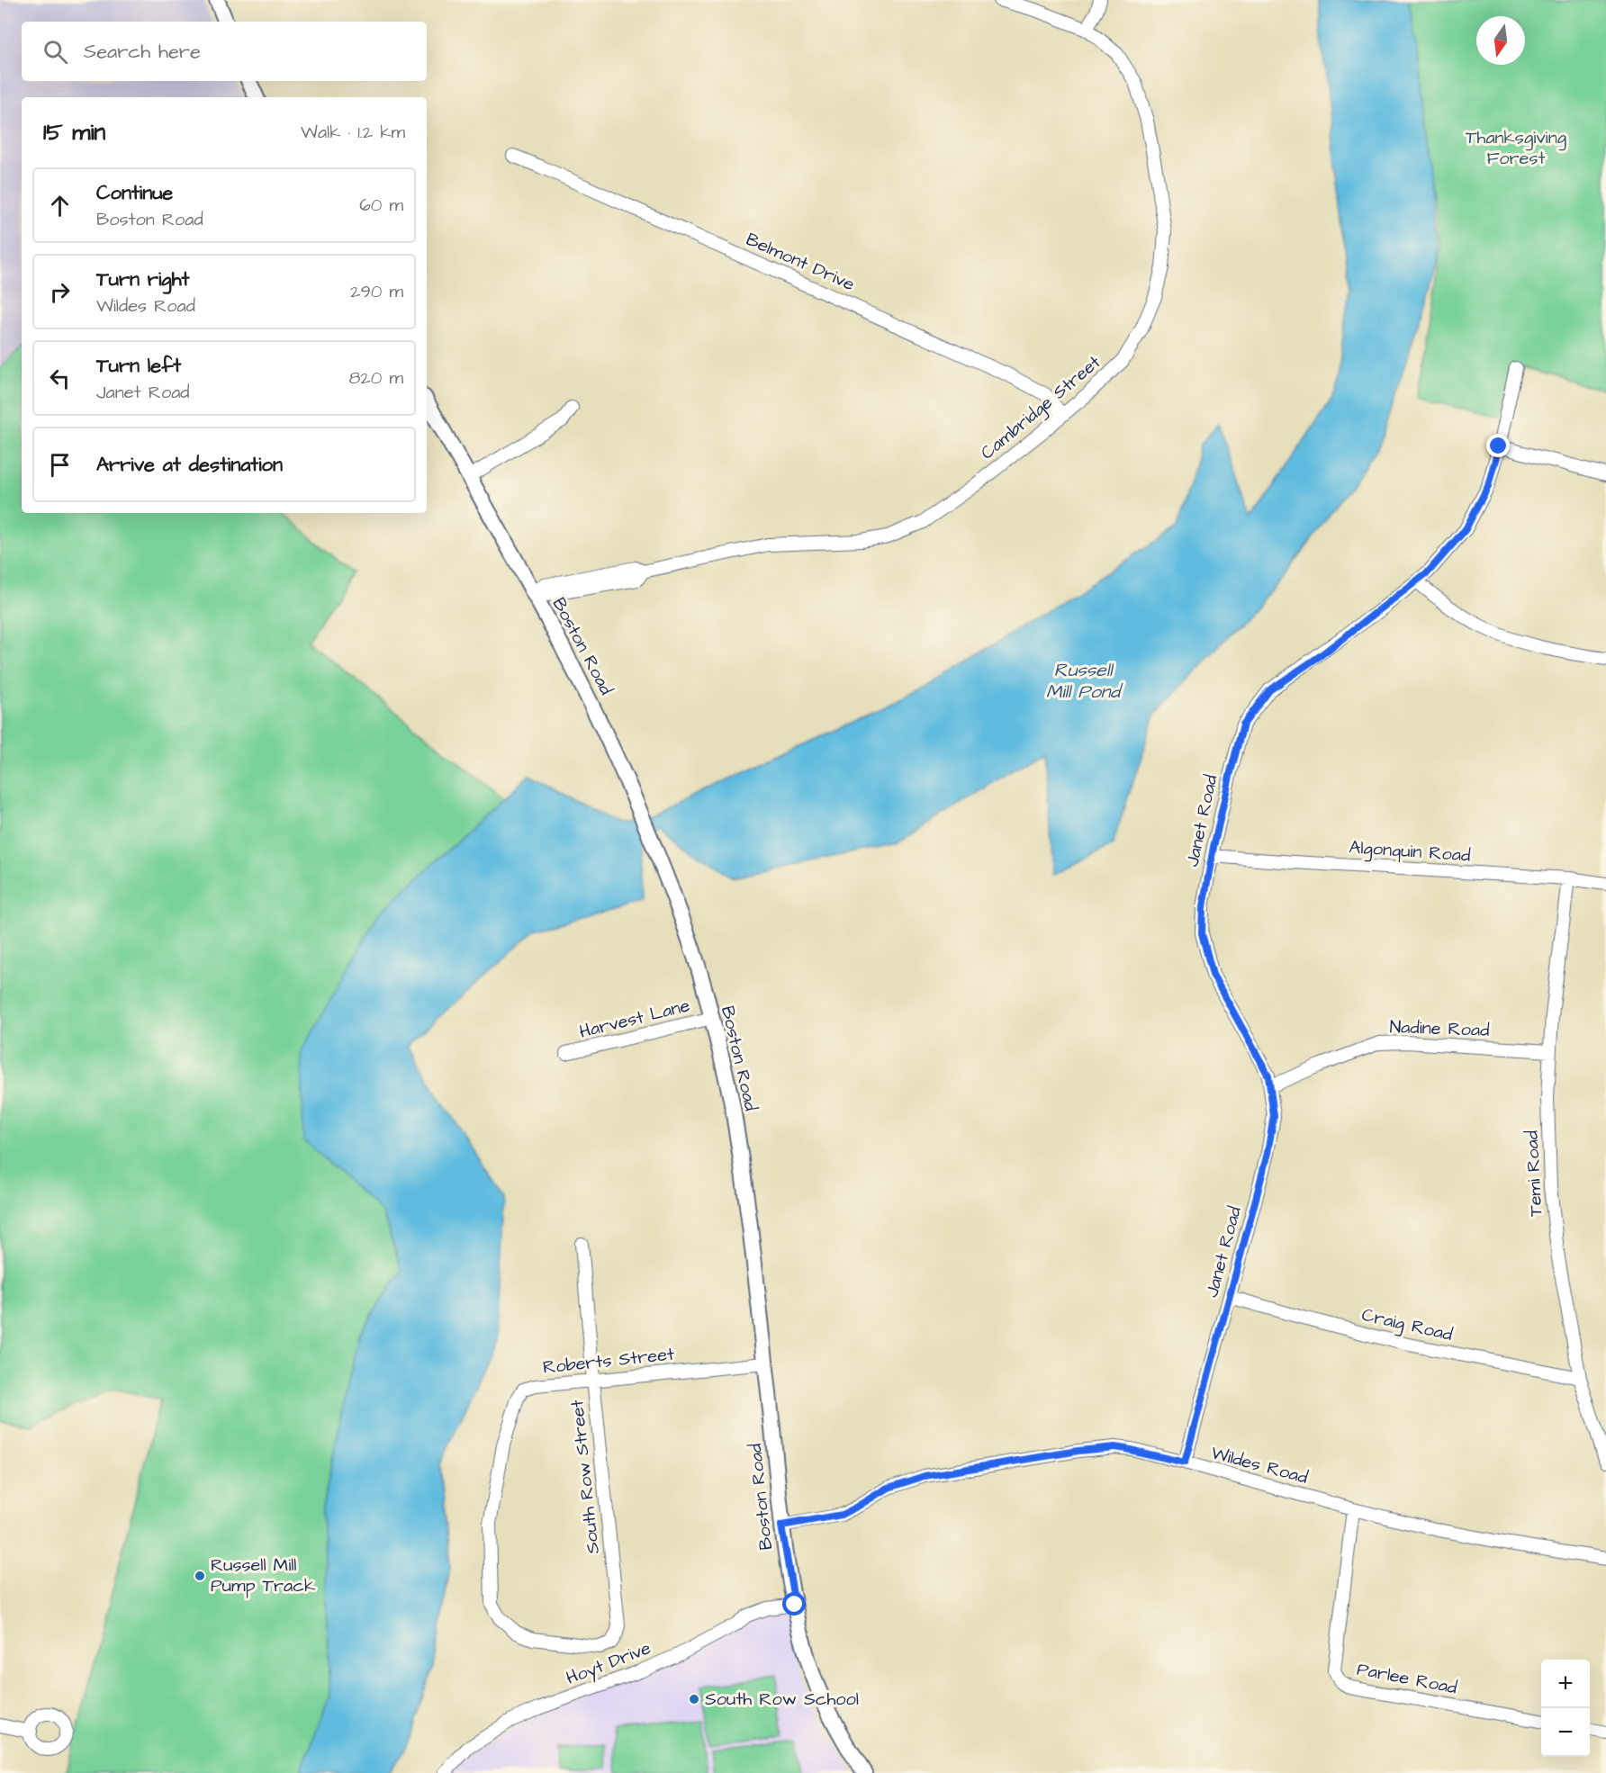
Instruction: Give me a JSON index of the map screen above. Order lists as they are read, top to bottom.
{
  "streets": {
    "main road": ["Boston Road"],
    "street": [
      "Belmont Drive",
      "Cambridge Street",
      "Janet Road",
      "Algonquin Road",
      "Harvest Lane",
      "Nadine Road",
      "Temi Road",
      "Craig Road",
      "Roberts Street",
      "Wildes Road",
      "South Row Street",
      "Hoyt Drive",
      "Parlee Road"
    ]
  },
  "crossings": [
    ["Belmont Drive", "Cambridge Street"],
    ["Cambridge Street", "Boston Road"],
    ["Boston Road", "Harvest Lane"],
    ["Boston Road", "Roberts Street"],
    ["Boston Road", "Wildes Road"],
    ["Boston Road", "Hoyt Drive"],
    ["Janet Road", "Algonquin Road"],
    ["Janet Road", "Nadine Road"],
    ["Janet Road", "Craig Road"],
    ["Janet Road", "Wildes Road"],
    ["Algonquin Road", "Temi Road"],
    ["Nadine Road", "Temi Road"],
    ["Temi Road", "Craig Road"],
    ["Roberts Street", "South Row Street"],
    ["Wildes Road", "Parlee Road"]
  ],
  "water": ["Russell Mill Pond"],
  "parks": ["Thanksgiving Forest"],
  "places": ["Russell Mill Pump Track", "South Row School"],
  "north": "bottom",
  "page": {
    "search": "Search here",
    "heading": ["15 min", "Walk · 1.2 km"],
    "list": [
      ["Continue", "Boston Road", "60 m"],
      ["Turn right", "Wildes Road", "290 m"],
      ["Turn left", "Janet Road", "820 m"],
      "Arrive at destination"
    ],
    "map_buttons": ["+", "−"]
  }
}
